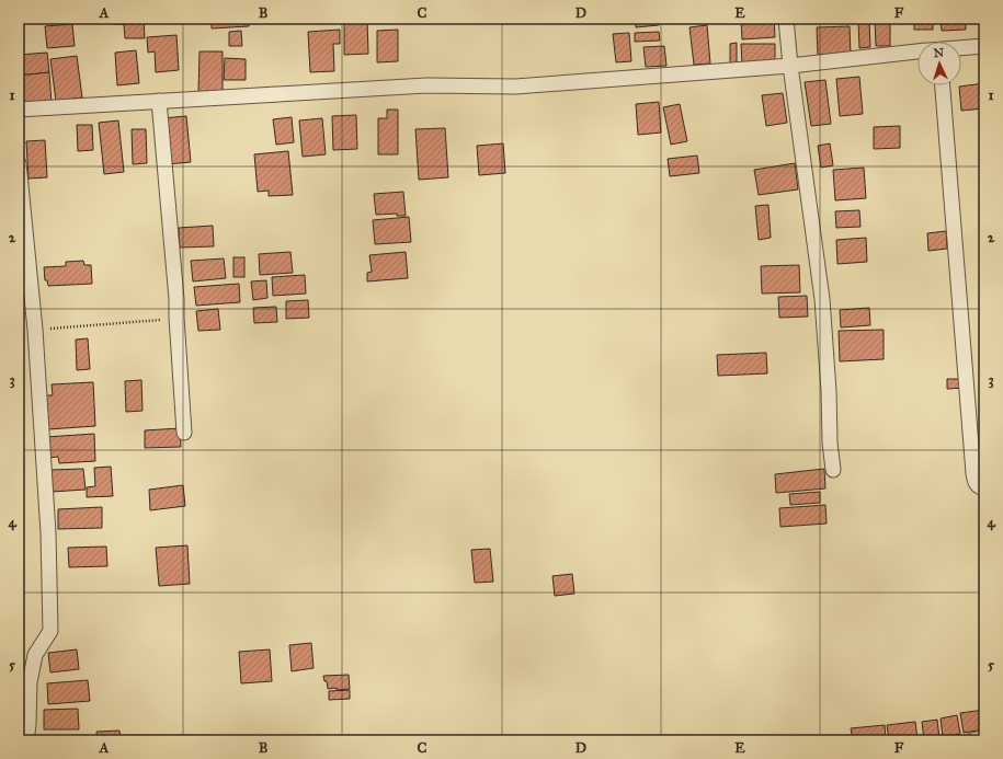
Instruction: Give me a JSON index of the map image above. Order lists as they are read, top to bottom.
{
  "north": "top",
  "grid": {
    "columns": [
      "A",
      "B",
      "C",
      "D",
      "E",
      "F"
    ],
    "rows": [
      "1",
      "2",
      "3",
      "4",
      "5"
    ]
  }
}
